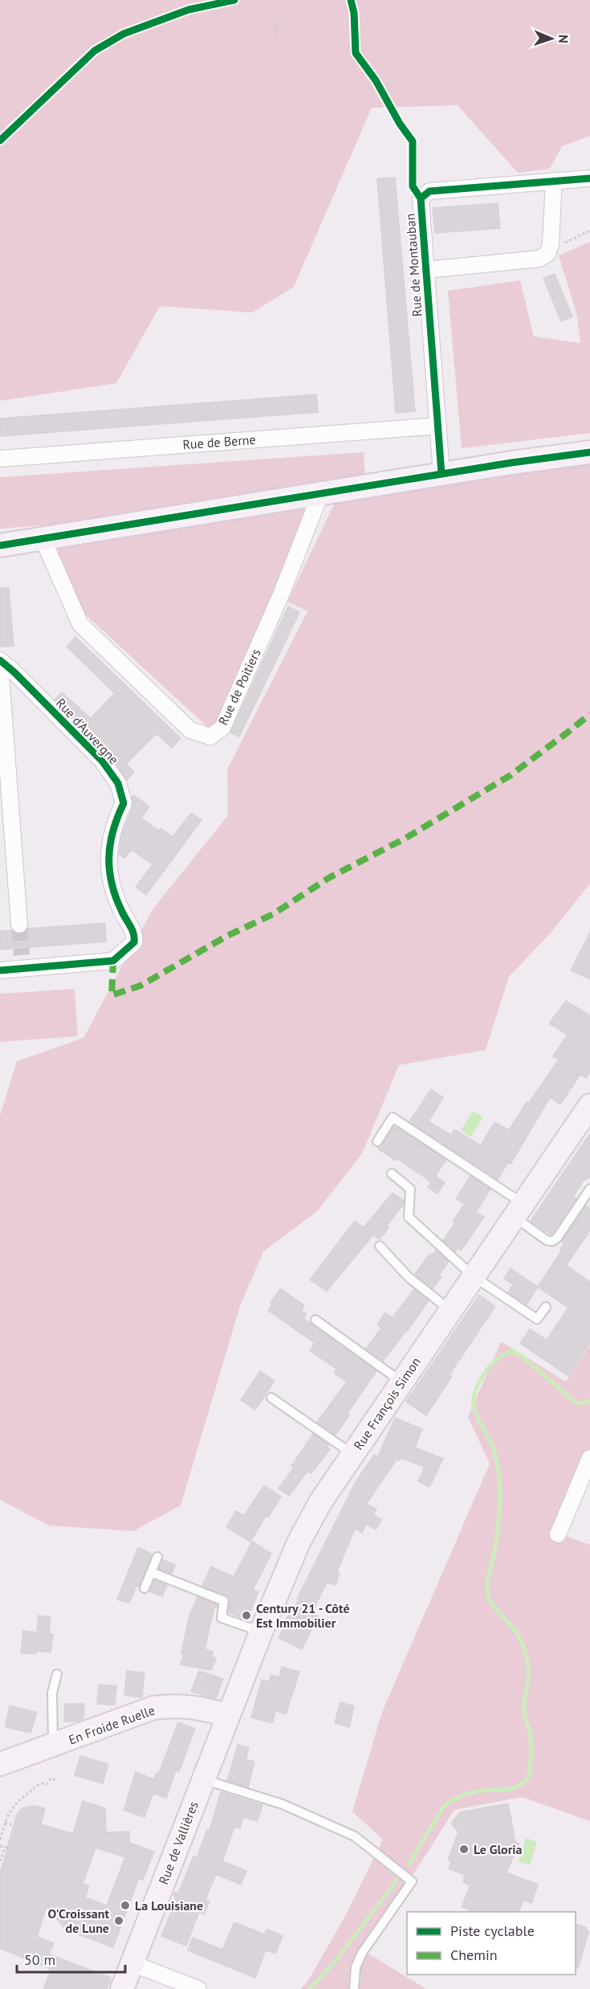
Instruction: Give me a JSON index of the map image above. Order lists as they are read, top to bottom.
{
  "streets": {
    "main road": ["Rue François Simon", "En Froide Ruelle", "Rue de Vallières"],
    "street": [
      "Rue de Montauban",
      "Rue de Berne",
      "Rue de Poitiers",
      "Rue d'Auvergne"
    ]
  },
  "crossings": [
    ["Rue de Montauban", "Rue de Berne"],
    ["Rue François Simon", "En Froide Ruelle"],
    ["Rue François Simon", "Rue de Vallières"],
    ["En Froide Ruelle", "Rue de Vallières"]
  ],
  "places": [
    "Century 21 - Côté Est Immobilier",
    "Le Gloria",
    "La Louisiane",
    "O'Croissant de Lune"
  ],
  "legend": ["Piste cyclable", "Chemin"],
  "scale_bar": "50 m",
  "north": "right"
}
